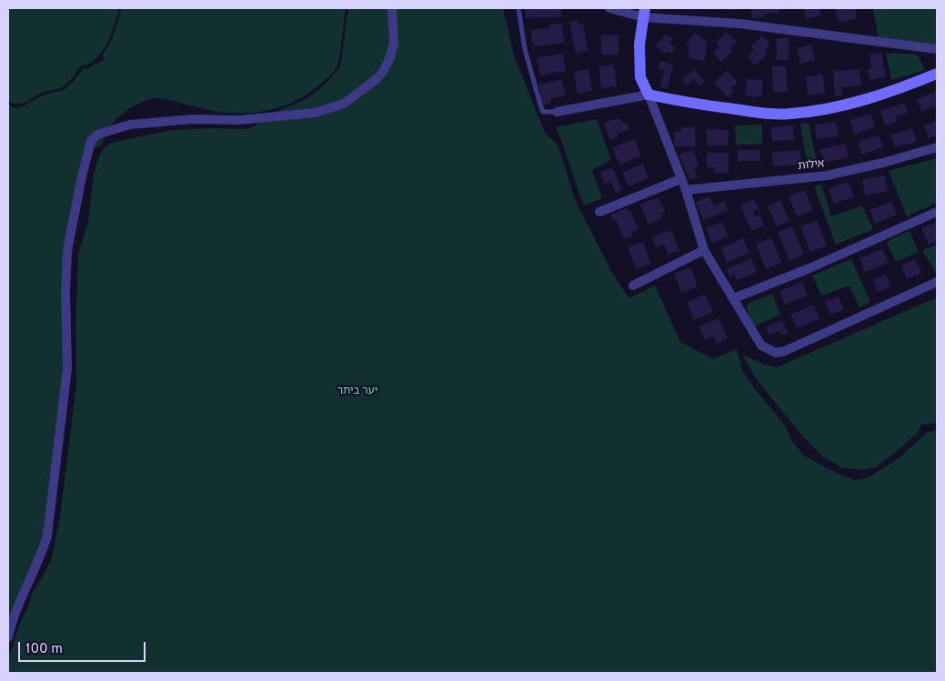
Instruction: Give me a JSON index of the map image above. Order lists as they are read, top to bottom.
{
  "streets": {
    "street": ["אילות"]
  },
  "parks": ["יער ביתר"],
  "scale_bar": "100 m"
}
